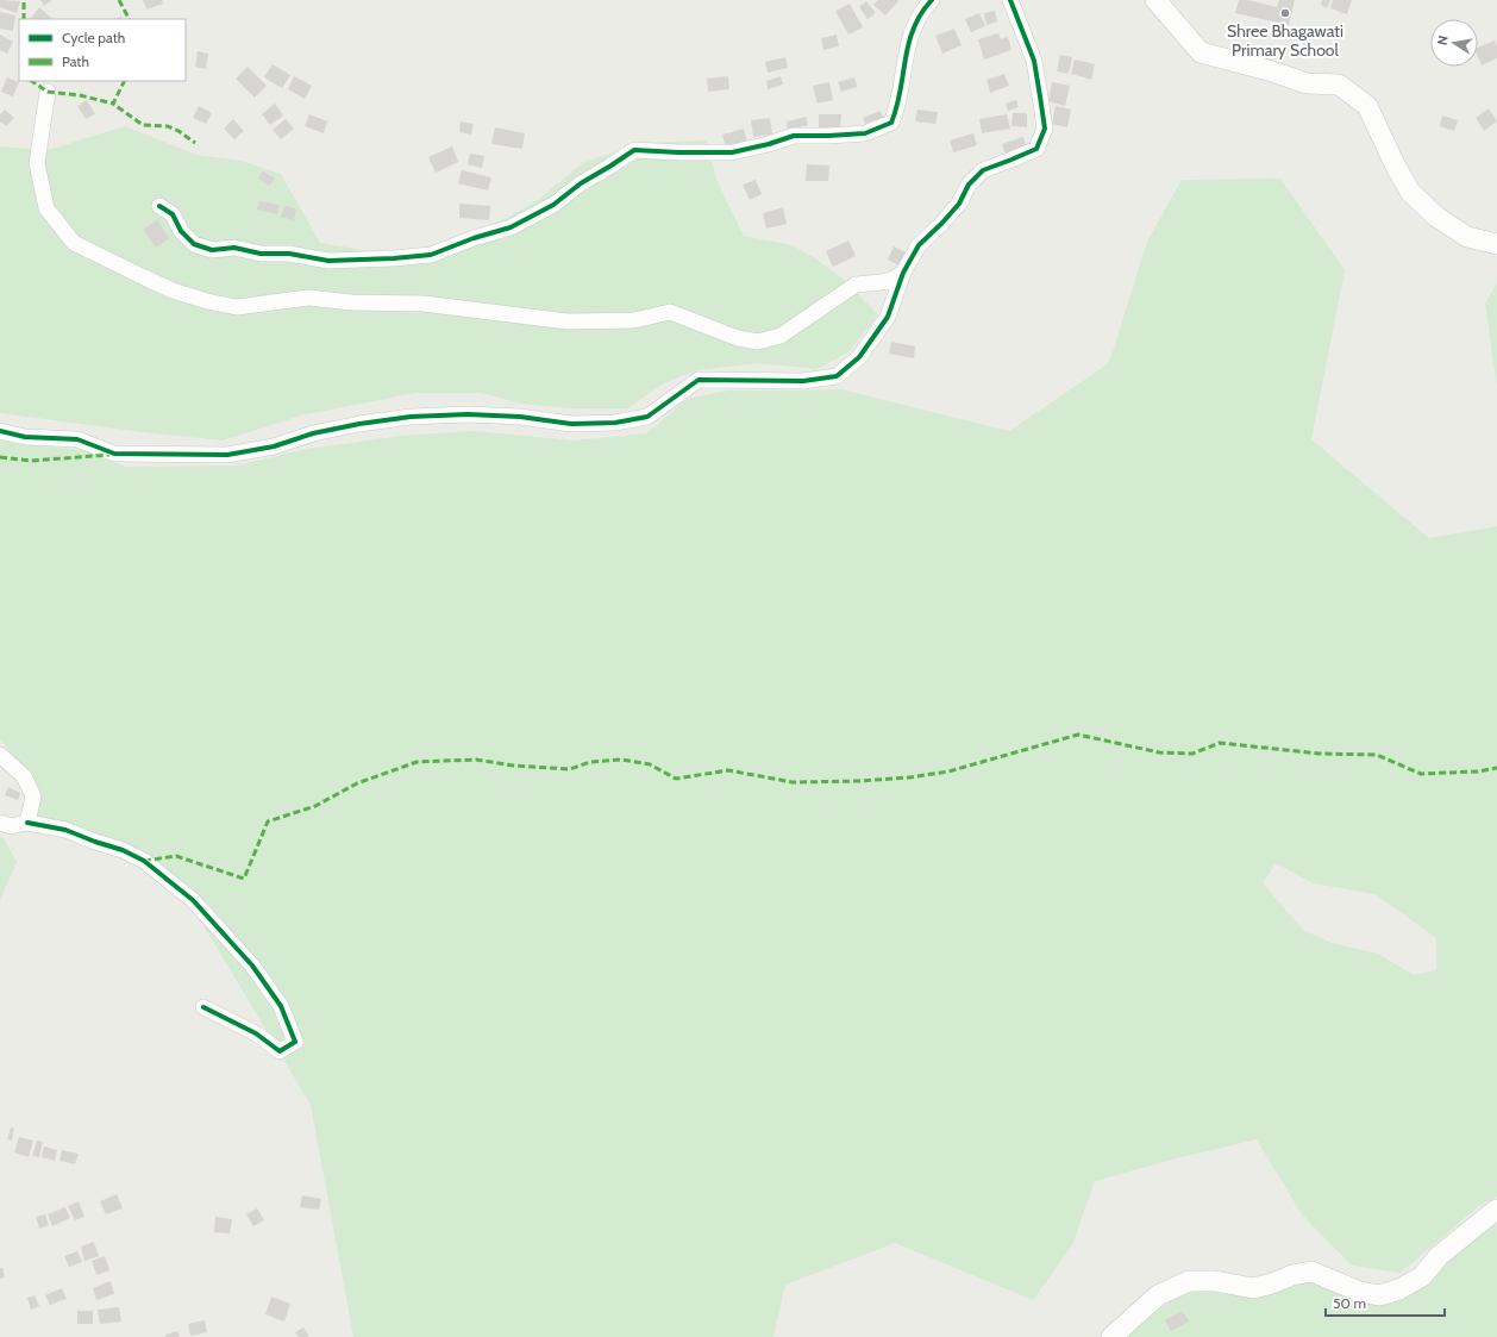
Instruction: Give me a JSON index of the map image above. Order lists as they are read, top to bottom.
{
  "places": ["Shree Bhagawati Primary School"],
  "legend": ["Cycle path", "Path"],
  "scale_bar": "50 m",
  "north": "left"
}
